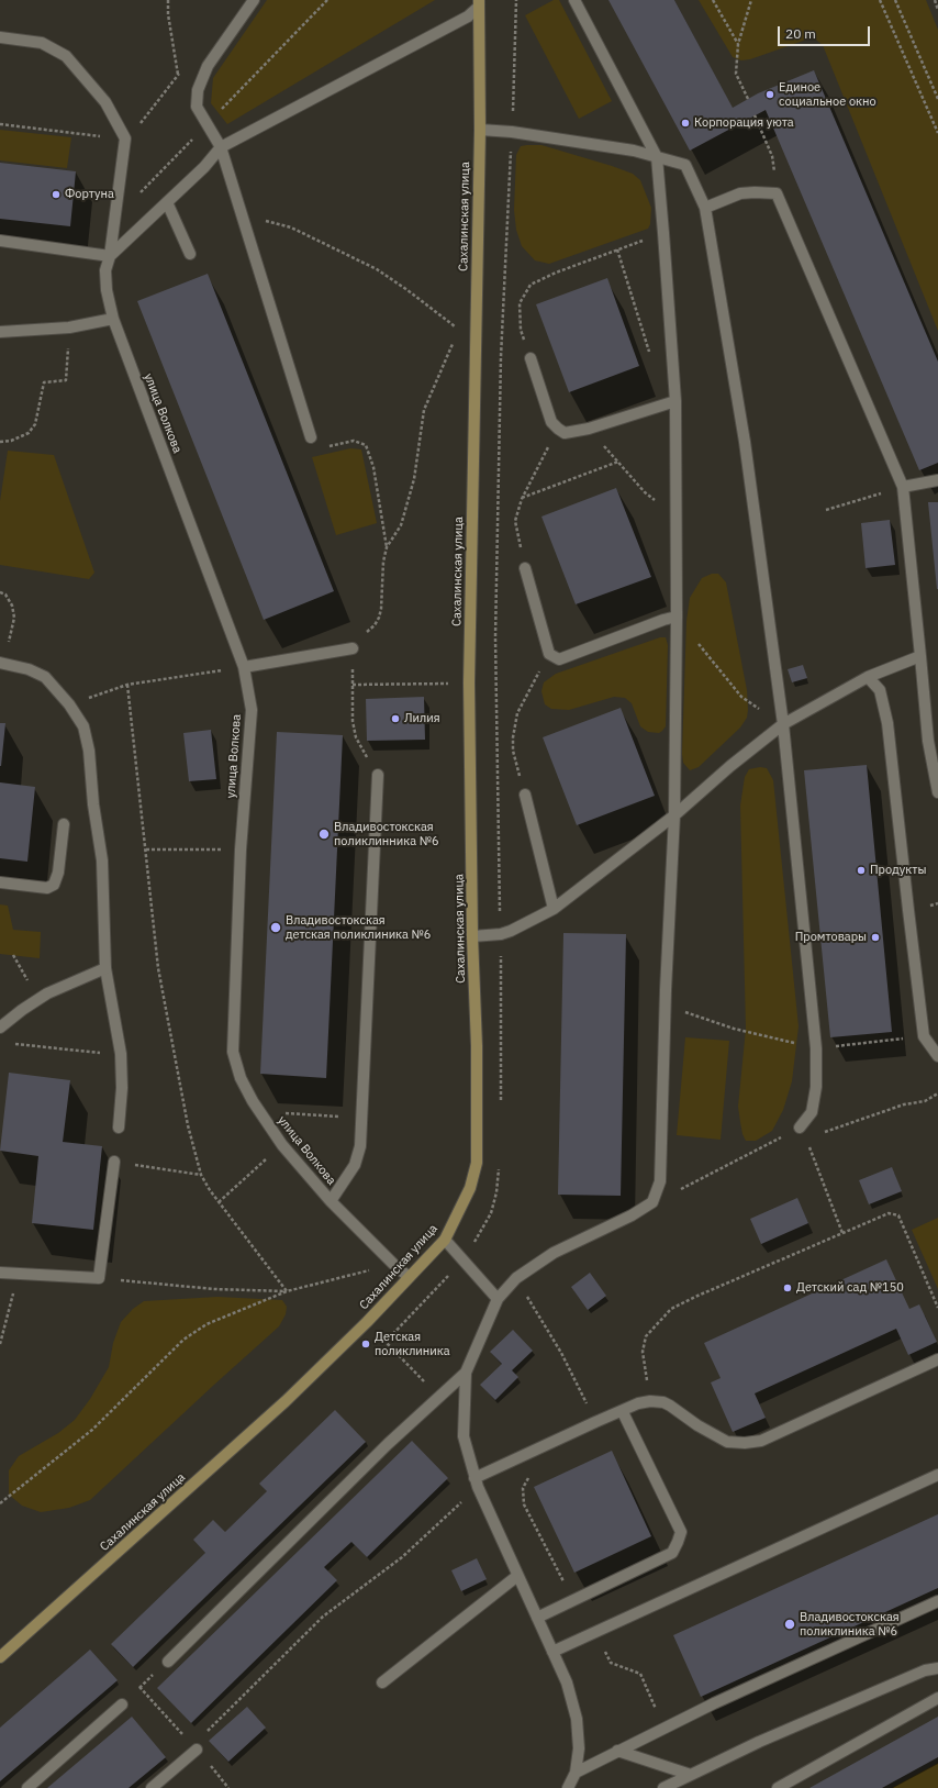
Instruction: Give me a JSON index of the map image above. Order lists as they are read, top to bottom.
{
  "streets": {
    "main road": ["Сахалинская улица"],
    "street": ["улица Волкова"]
  },
  "crossings": [
    ["Сахалинская улица", "улица Волкова"]
  ],
  "places": [
    "Единое социальное окно",
    "Корпорация уюта",
    "Фортуна",
    "Лилия",
    "Владивостокская поликлинника №6",
    "Продукты",
    "Владивостокская детская поликлиника №6",
    "Промтовары",
    "Детский сад №150",
    "Детская поликлиника",
    "Владивостокская поликлиника №6"
  ],
  "scale_bar": "20 m"
}
